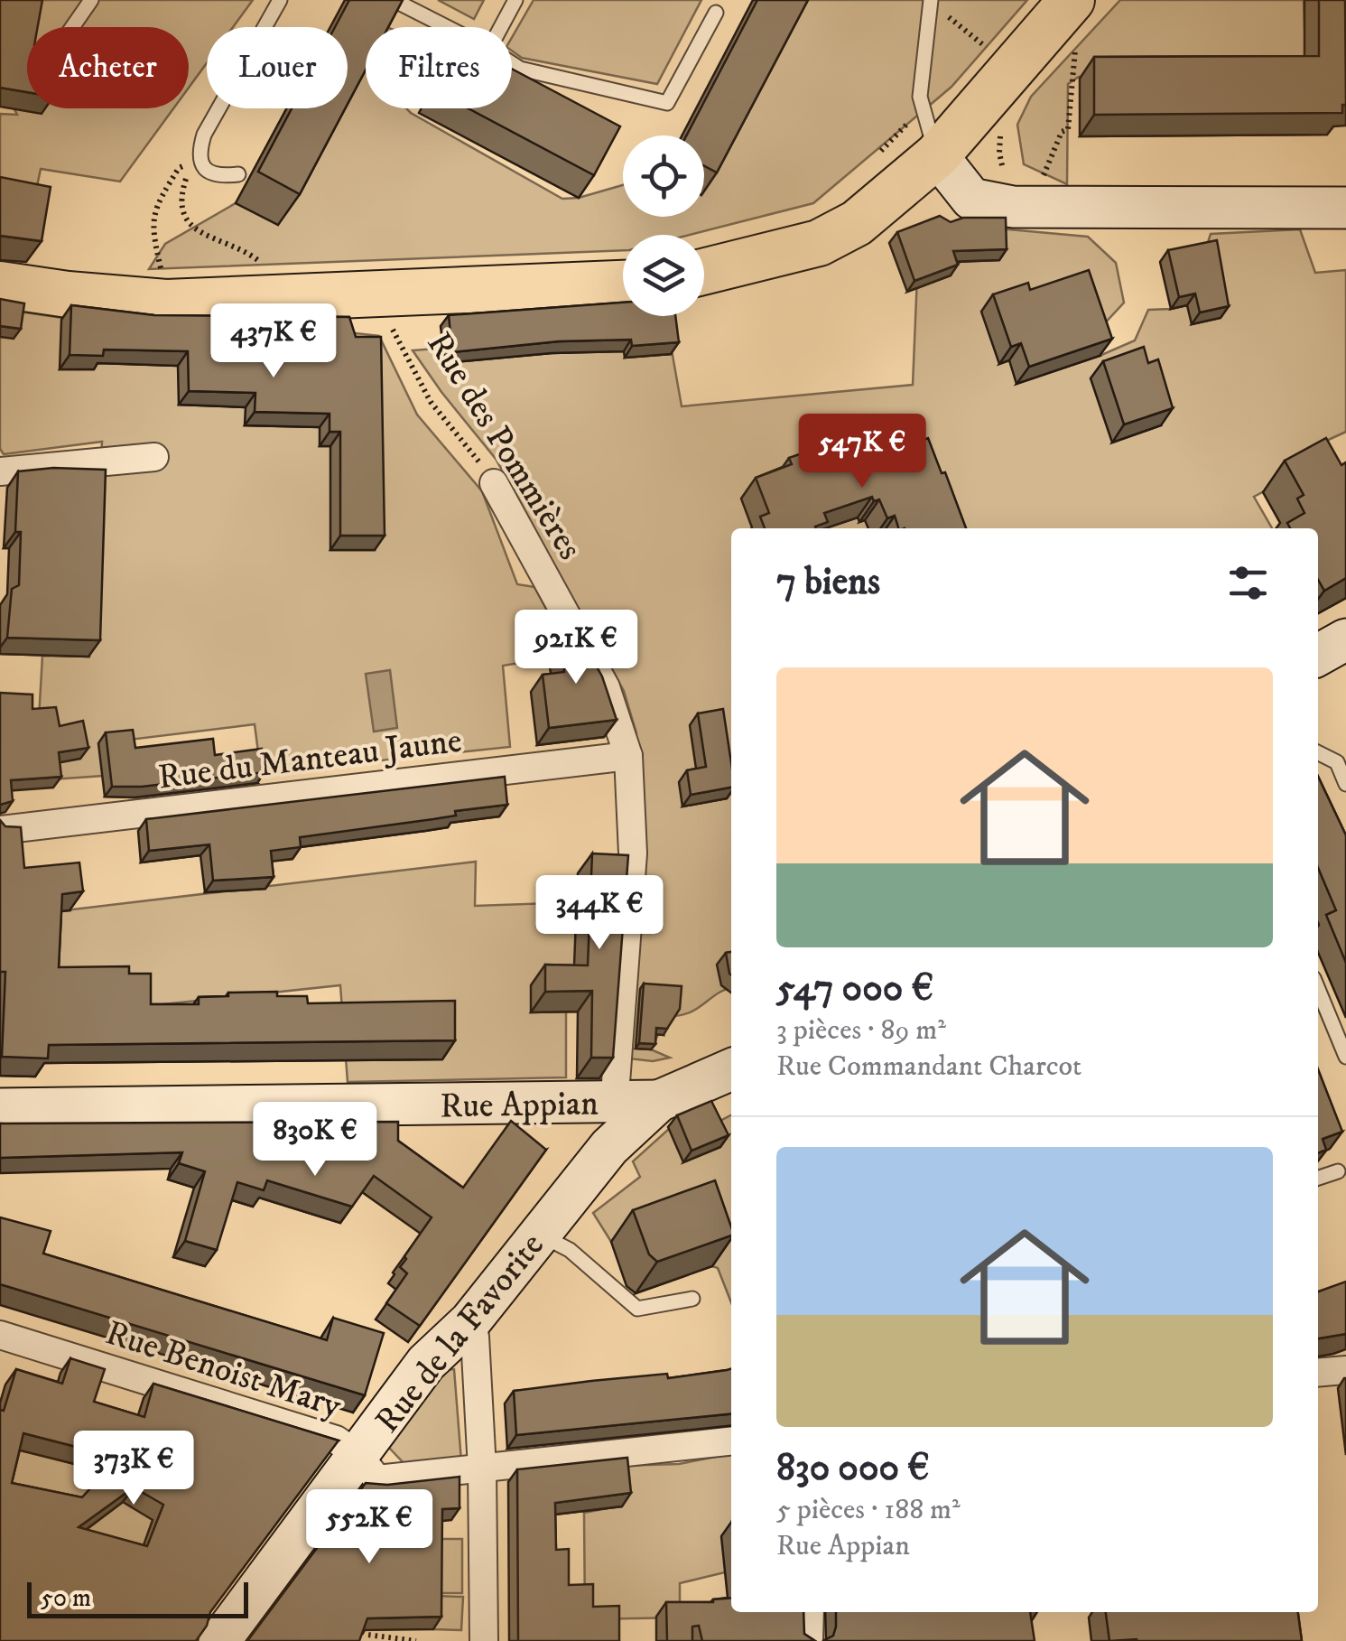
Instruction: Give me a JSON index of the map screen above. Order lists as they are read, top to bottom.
{
  "streets": {
    "street": [
      "Rue des Pommières",
      "Rue du Manteau Jaune",
      "Rue Appian",
      "Rue de la Favorite",
      "Rue Benoist Mary"
    ]
  },
  "crossings": [
    ["Rue des Pommières", "Rue du Manteau Jaune"],
    ["Rue des Pommières", "Rue Appian"],
    ["Rue des Pommières", "Rue de la Favorite"],
    ["Rue Appian", "Rue de la Favorite"],
    ["Rue de la Favorite", "Rue Benoist Mary"]
  ],
  "scale_bar": "50 m",
  "page": {
    "chip": ["Acheter", "Louer", "Filtres"],
    "price": [
      "437K €",
      "547K €",
      "921K €",
      "344K €",
      "830K €",
      "373K €",
      "552K €"
    ],
    "heading": "7 biens",
    "list": [
      {
        "name": "547 000 €",
        "note": "3 pièces · 89 m² · Rue Commandant Charcot"
      },
      {
        "name": "830 000 €",
        "note": "5 pièces · 188 m² · Rue Appian"
      }
    ],
    "scale": "50 m"
  }
}
